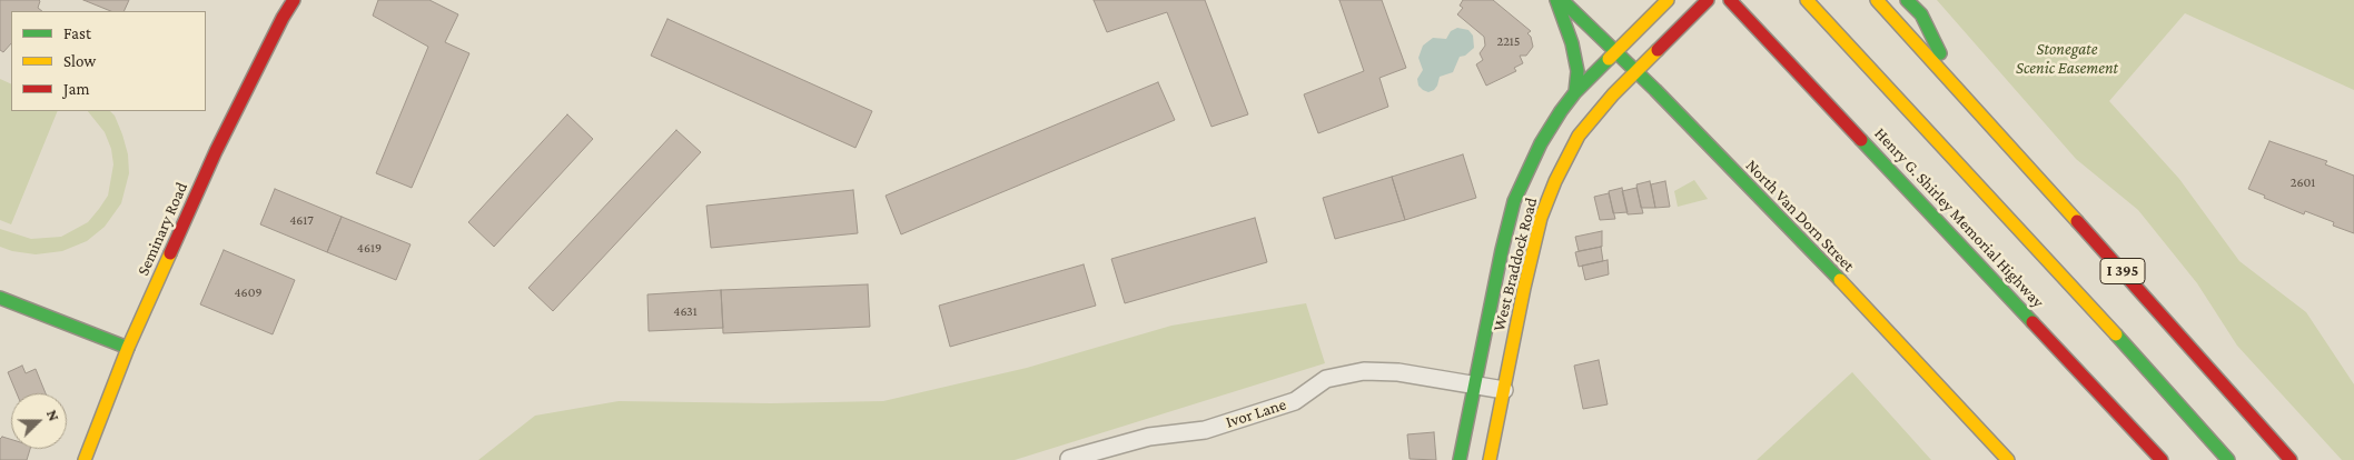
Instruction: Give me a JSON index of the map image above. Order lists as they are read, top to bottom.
{
  "streets": {
    "main road": [
      "North Van Dorn Street",
      "Henry G. Shirley Memorial Highway",
      "Seminary Road",
      "West Braddock Road",
      "I 395"
    ],
    "street": ["Ivor Lane"]
  },
  "crossings": [
    ["North Van Dorn Street", "West Braddock Road"],
    ["West Braddock Road", "Ivor Lane"]
  ],
  "parks": ["Stonegate Scenic Easement"],
  "house_numbers": [
    "2215",
    "2601",
    "4617",
    "4619",
    "4609",
    "4631"
  ],
  "legend": ["Fast", "Slow", "Jam"],
  "north": "right"
}
